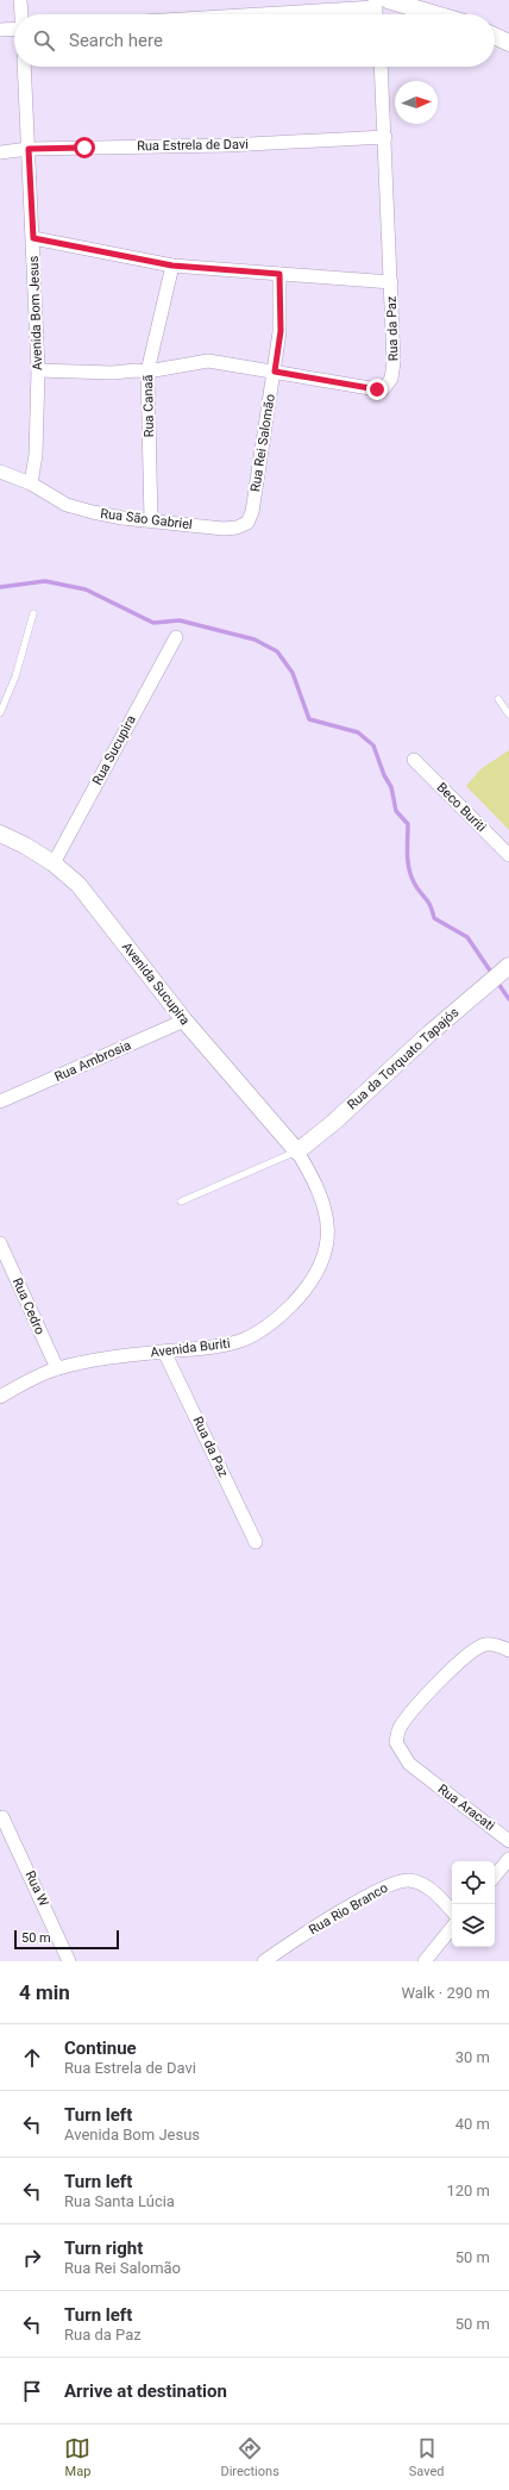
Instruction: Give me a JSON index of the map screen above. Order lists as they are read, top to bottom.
{
  "streets": {
    "street": [
      "Rua Estrela de Davi",
      "Avenida Bom Jesus",
      "Rua da Paz",
      "Rua Canaã",
      "Rua Rei Salomão",
      "Rua São Gabriel",
      "Rua Sucupira",
      "Beco Buriti",
      "Avenida Sucupira",
      "Rua da Torquato Tapajós",
      "Rua Ambrosia",
      "Rua Cedro",
      "Avenida Buriti",
      "Rua Aracati",
      "Rua W",
      "Rua Rio Branco"
    ]
  },
  "crossings": [
    ["Rua Estrela de Davi", "Avenida Bom Jesus"],
    ["Rua Estrela de Davi", "Rua da Paz"],
    ["Avenida Bom Jesus", "Rua da Paz"],
    ["Avenida Bom Jesus", "Rua São Gabriel"],
    ["Rua da Paz", "Rua Canaã"],
    ["Rua da Paz", "Rua Rei Salomão"],
    ["Rua da Paz", "Avenida Buriti"],
    ["Rua Canaã", "Rua São Gabriel"],
    ["Rua Rei Salomão", "Rua São Gabriel"],
    ["Rua Sucupira", "Avenida Sucupira"],
    ["Avenida Sucupira", "Rua da Torquato Tapajós"],
    ["Avenida Sucupira", "Rua Ambrosia"],
    ["Avenida Sucupira", "Avenida Buriti"],
    ["Rua da Torquato Tapajós", "Avenida Buriti"],
    ["Rua Cedro", "Avenida Buriti"]
  ],
  "scale_bar": "50 m",
  "north": "right",
  "page": {
    "search": "Search here",
    "scale": "50 m",
    "heading": ["4 min", "Walk · 290 m"],
    "list": [
      ["Continue", "Rua Estrela de Davi", "30 m"],
      ["Turn left", "Avenida Bom Jesus", "40 m"],
      ["Turn left", "Rua Santa Lúcia", "120 m"],
      ["Turn right", "Rua Rei Salomão", "50 m"],
      ["Turn left", "Rua da Paz", "50 m"],
      "Arrive at destination"
    ],
    "nav": ["Map", "Directions", "Saved"]
  }
}
